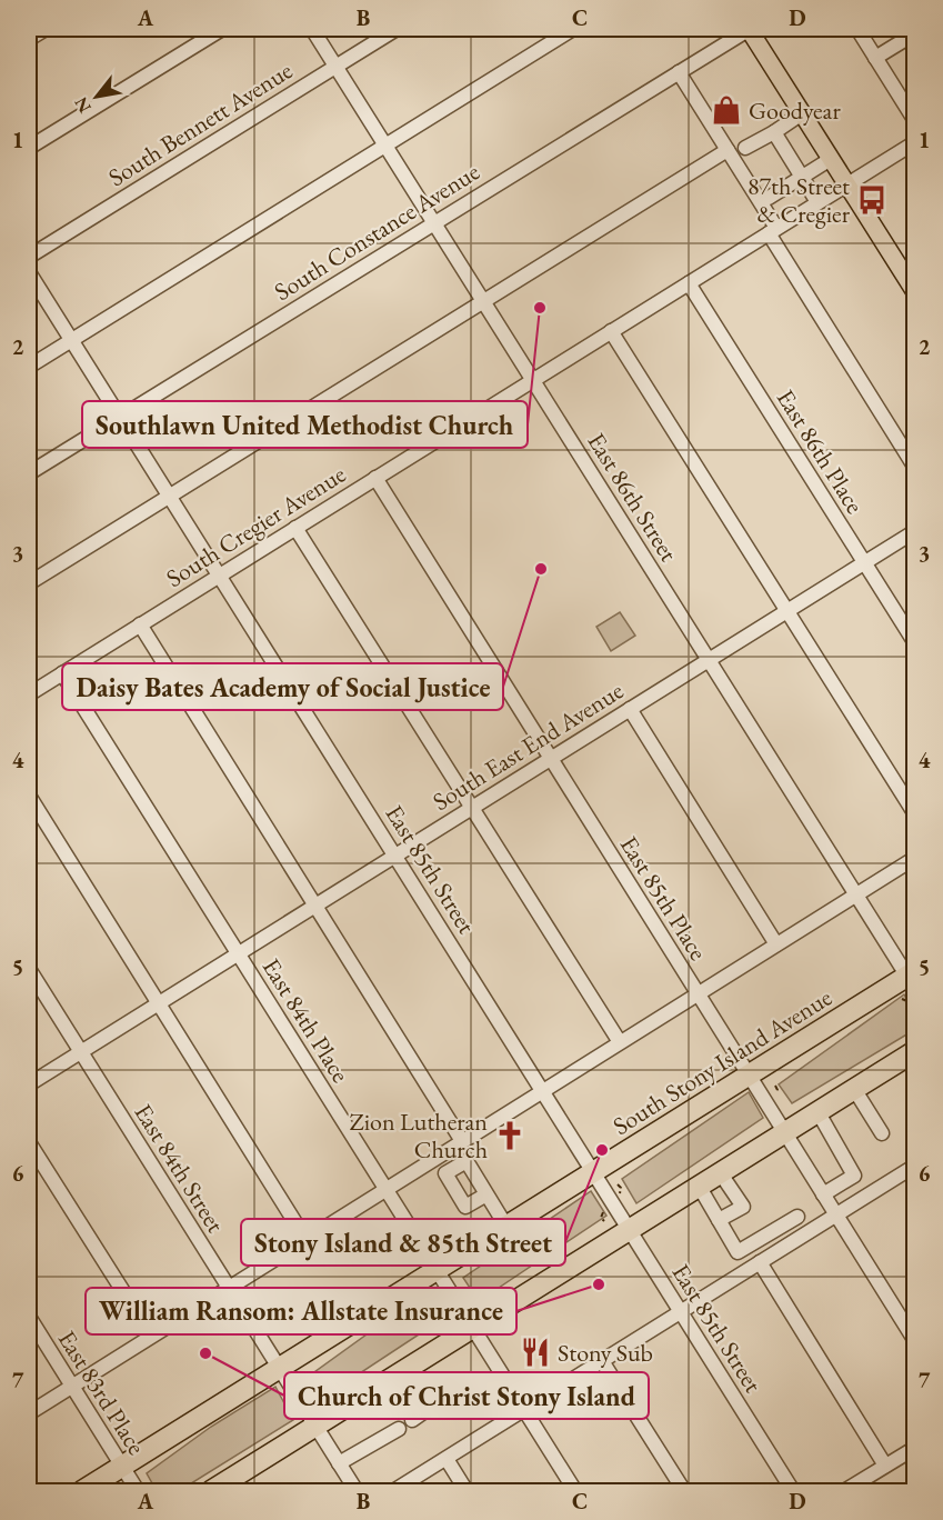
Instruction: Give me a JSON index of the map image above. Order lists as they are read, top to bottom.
{
  "streets": {
    "highway": ["South Stony Island Avenue"],
    "street": [
      "South Bennett Avenue",
      "South Constance Avenue",
      "East 86th Place",
      "East 86th Street",
      "South Cregier Avenue",
      "South East End Avenue",
      "East 85th Street",
      "East 85th Place",
      "East 84th Place",
      "East 84th Street",
      "East 83rd Place"
    ]
  },
  "crossings": [
    ["South Bennett Avenue", "East 86th Street"],
    ["South Constance Avenue", "East 86th Street"],
    ["South Constance Avenue", "East 85th Street"],
    ["East 86th Place", "South Cregier Avenue"],
    ["East 86th Place", "South East End Avenue"],
    ["East 86th Street", "South Cregier Avenue"],
    ["East 86th Street", "South East End Avenue"],
    ["East 86th Street", "South Stony Island Avenue"],
    ["South Cregier Avenue", "East 85th Street"],
    ["South Cregier Avenue", "East 85th Place"],
    ["South Cregier Avenue", "East 84th Place"],
    ["South East End Avenue", "East 85th Street"],
    ["South East End Avenue", "East 85th Place"],
    ["South East End Avenue", "East 84th Place"],
    ["South East End Avenue", "East 84th Street"],
    ["East 85th Street", "South Stony Island Avenue"],
    ["East 85th Place", "South Stony Island Avenue"],
    ["East 84th Place", "South Stony Island Avenue"],
    ["South Stony Island Avenue", "East 84th Street"],
    ["South Stony Island Avenue", "East 83rd Place"]
  ],
  "places": {
    "shop": ["Goodyear"],
    "bus stop": ["87th Street & Cregier"],
    "other": [
      "Southlawn United Methodist Church",
      "Daisy Bates Academy of Social Justice",
      "Stony Island & 85th Street",
      "William Ransom: Allstate Insurance",
      "Church of Christ Stony Island"
    ],
    "church": ["Zion Lutheran Church"],
    "restaurant": ["Stony Sub"]
  },
  "north": "bottom left",
  "grid": {
    "columns": [
      "A",
      "B",
      "C",
      "D"
    ],
    "rows": [
      "1",
      "2",
      "3",
      "4",
      "5",
      "6",
      "7"
    ]
  }
}
